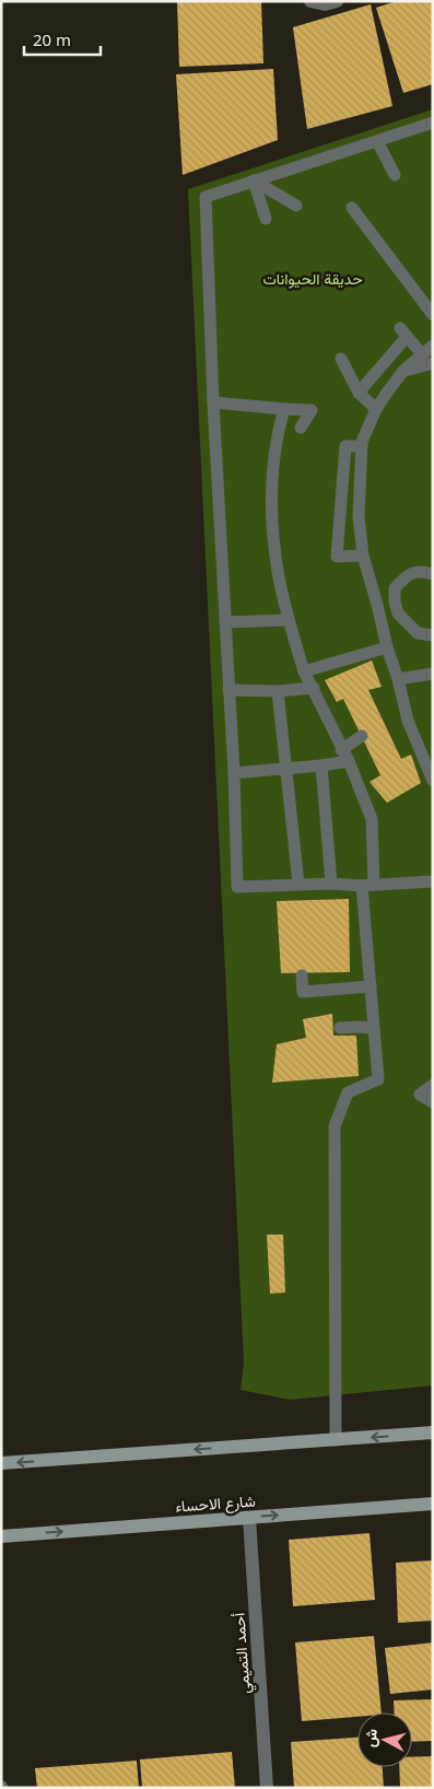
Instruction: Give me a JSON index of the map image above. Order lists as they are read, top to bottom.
{
  "streets": {
    "main road": ["شارع الاحساء"],
    "street": ["أحمد التميمي"]
  },
  "crossings": [
    ["شارع الاحساء", "أحمد التميمي"]
  ],
  "parks": ["حديقة الحيوانات"],
  "scale_bar": "20 m",
  "north": "left"
}
